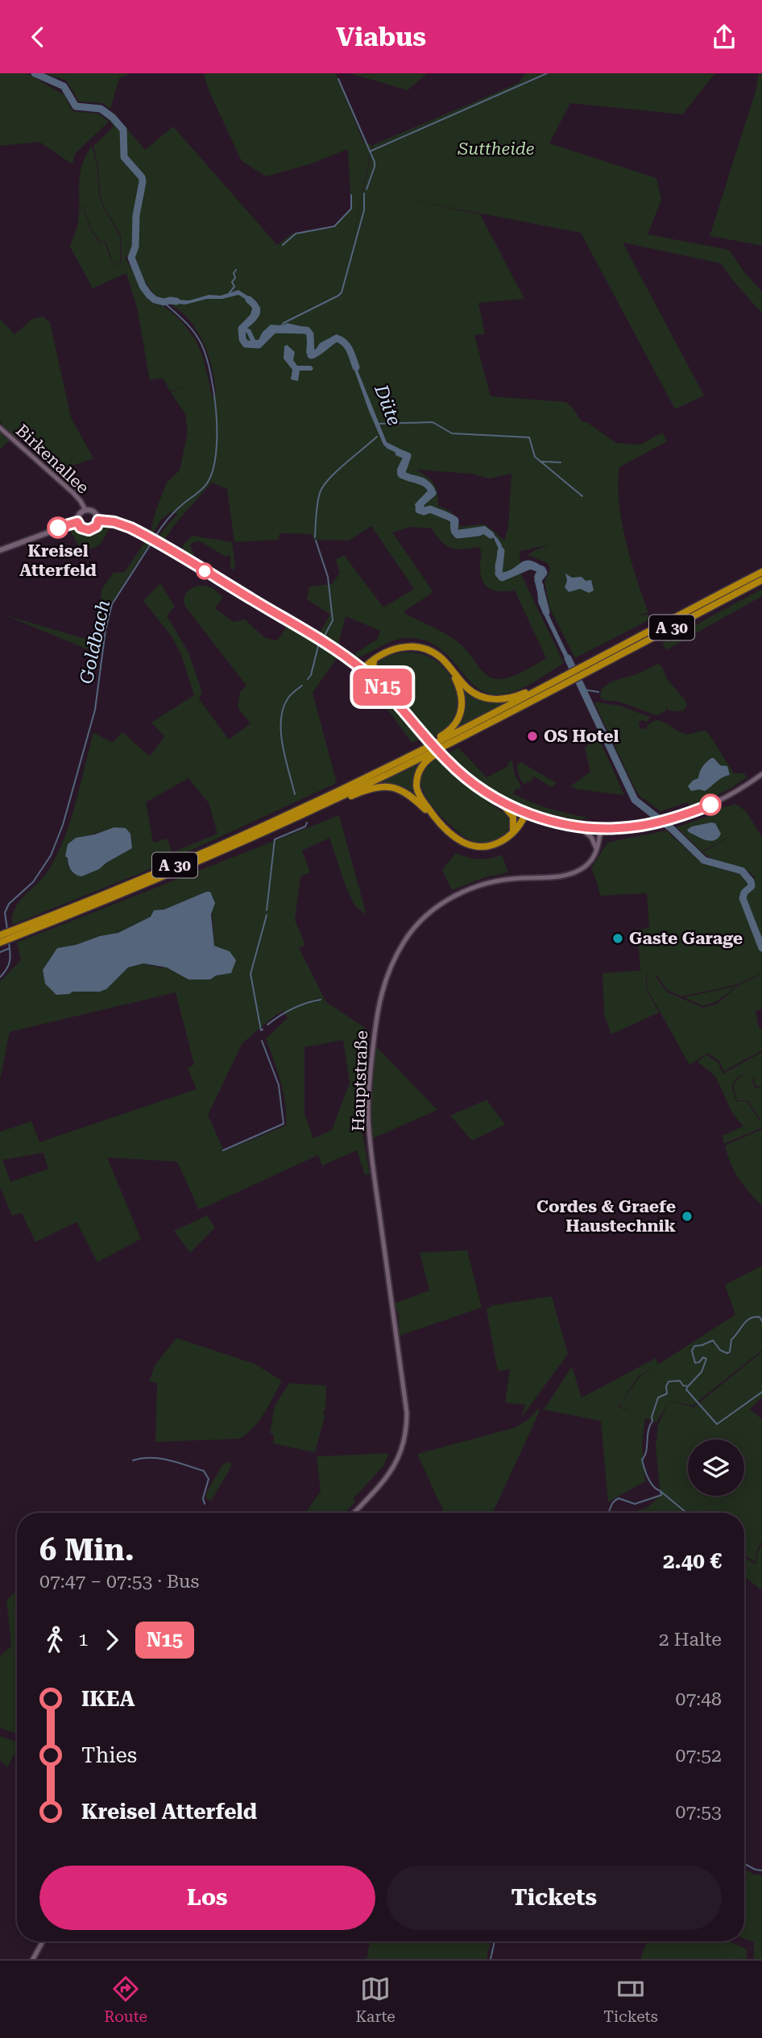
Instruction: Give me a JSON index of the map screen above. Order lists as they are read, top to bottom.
{
  "streets": {
    "highway": ["A 30"],
    "street": ["Birkenallee", "Hauptstraße"]
  },
  "water": ["Düte", "Goldbach"],
  "parks": ["Suttheide"],
  "places": [
    "Kreisel Atterfeld",
    "OS Hotel",
    "Gaste Garage",
    "Cordes & Graefe Haustechnik"
  ],
  "lines": ["bus line N15"],
  "page": {
    "header": "Viabus",
    "on_map": "N15",
    "heading": ["6 Min.", "07:47 – 07:53 · Bus", "2.40 €"],
    "legs": ["1", "N15", "2 Halte"],
    "list": [
      {
        "name": "IKEA",
        "value": "07:48"
      },
      {
        "name": "Thies",
        "value": "07:52"
      },
      {
        "name": "Kreisel Atterfeld",
        "value": "07:53"
      }
    ],
    "buttons": ["Los", "Tickets"],
    "tabs": ["Route", "Karte", "Tickets"]
  }
}
